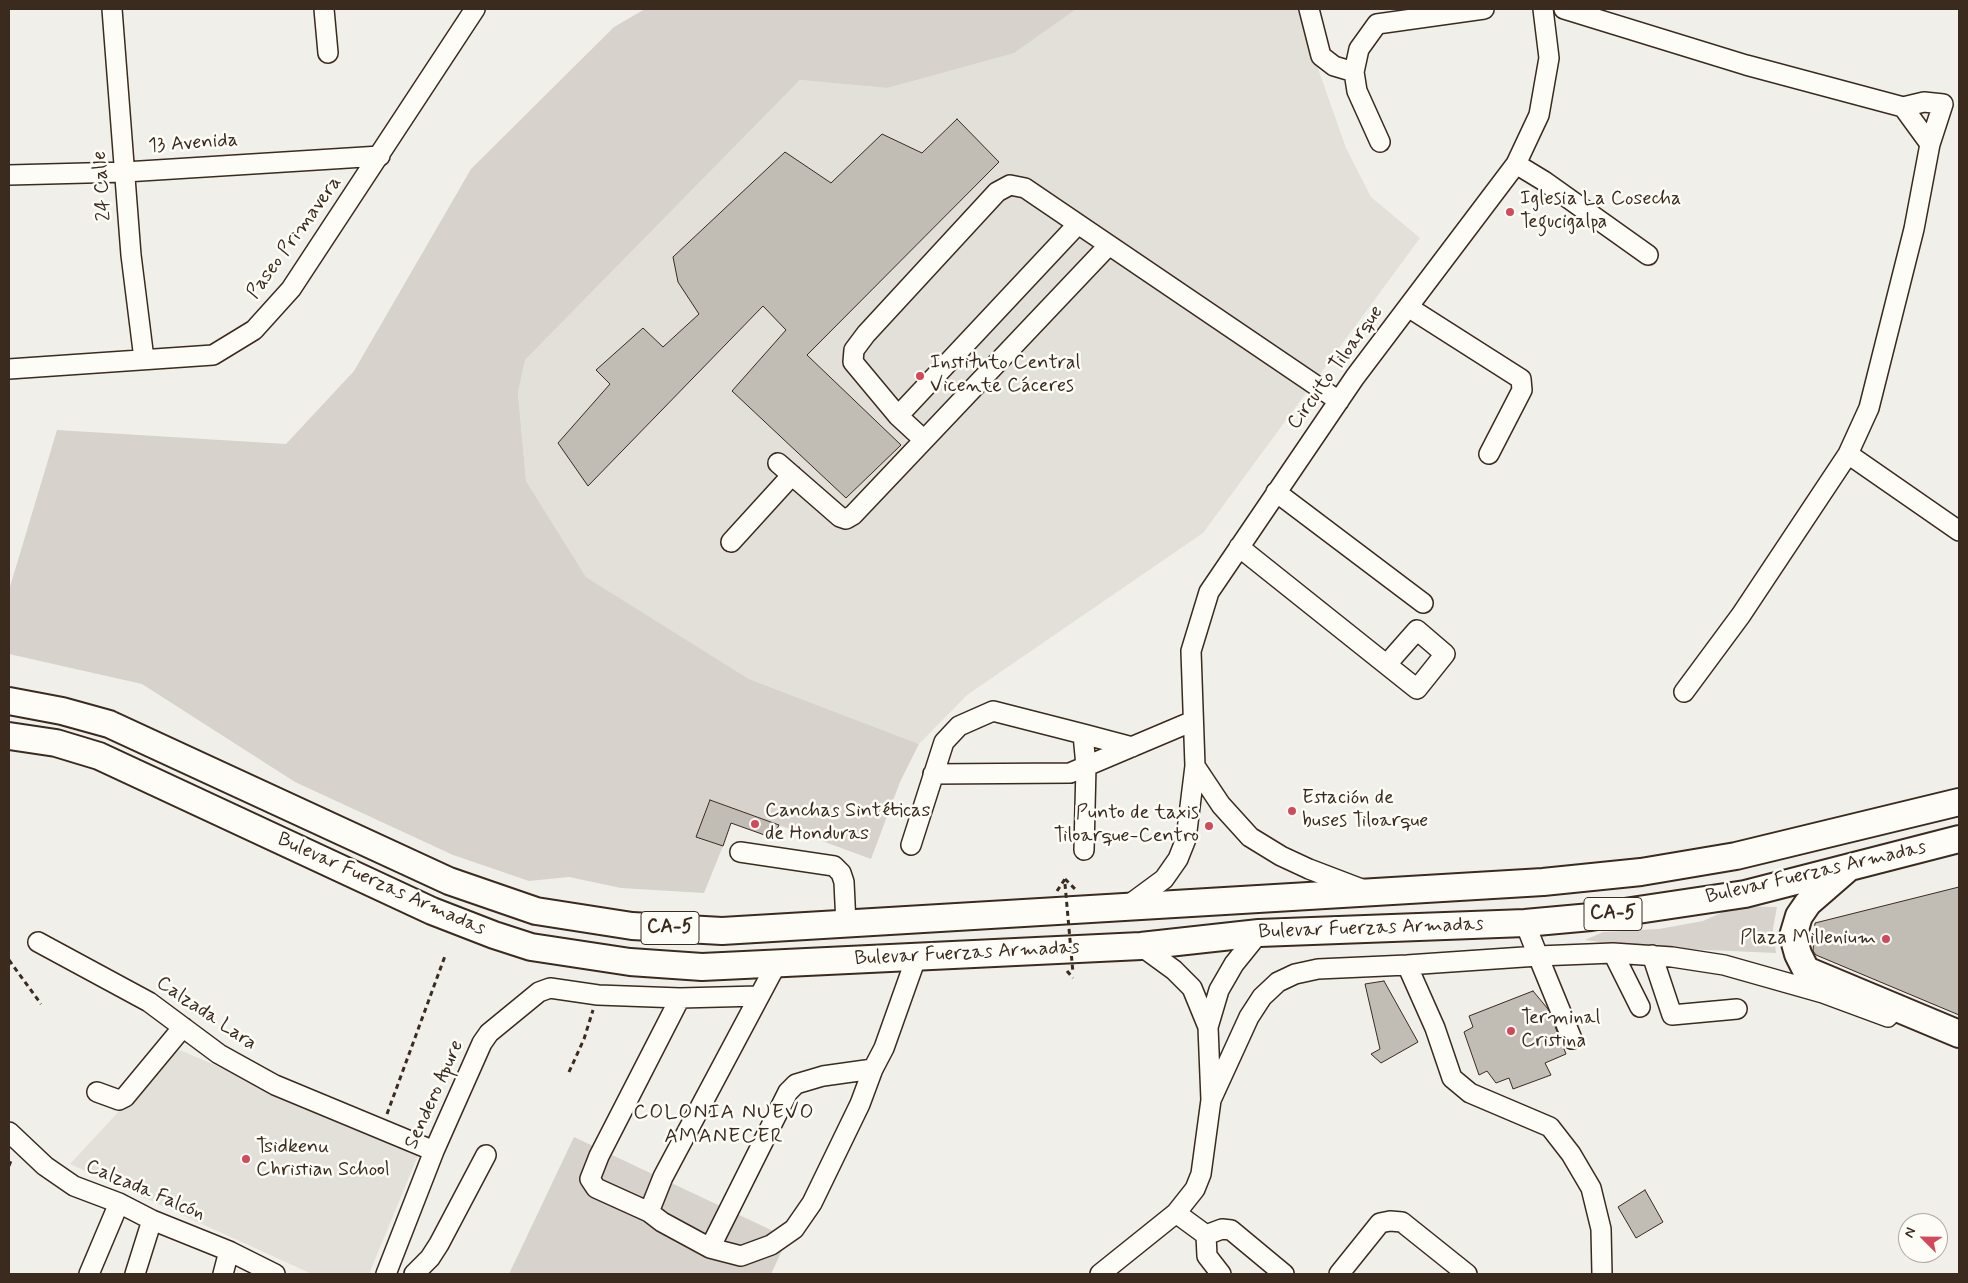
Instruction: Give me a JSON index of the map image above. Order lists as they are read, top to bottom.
{
  "streets": {
    "highway": ["Bulevar Fuerzas Armadas", "CA-5"],
    "street": [
      "13 Avenida",
      "24 Calle",
      "Paseo Primavera",
      "Circuito Tiloarque",
      "Calzada Lara",
      "Sendero Apure",
      "Calzada Falcón"
    ]
  },
  "crossings": [
    ["13 Avenida", "24 Calle"],
    ["13 Avenida", "Paseo Primavera"],
    ["24 Calle", "Paseo Primavera"],
    ["Circuito Tiloarque", "Bulevar Fuerzas Armadas"],
    ["Calzada Lara", "Sendero Apure"]
  ],
  "districts": ["COLONIA NUEVO AMANECER"],
  "places": [
    "Iglesia La Cosecha Tegucigalpa",
    "Instituto Central Vicente Cáceres",
    "Estación de buses Tiloarque",
    "Canchas Sintéticas de Honduras",
    "Punto de taxis Tiloarque-Centro",
    "Plaza Millenium",
    "Terminal Cristina",
    "Tsidkenu Christian School"
  ],
  "north": "top left"
}
